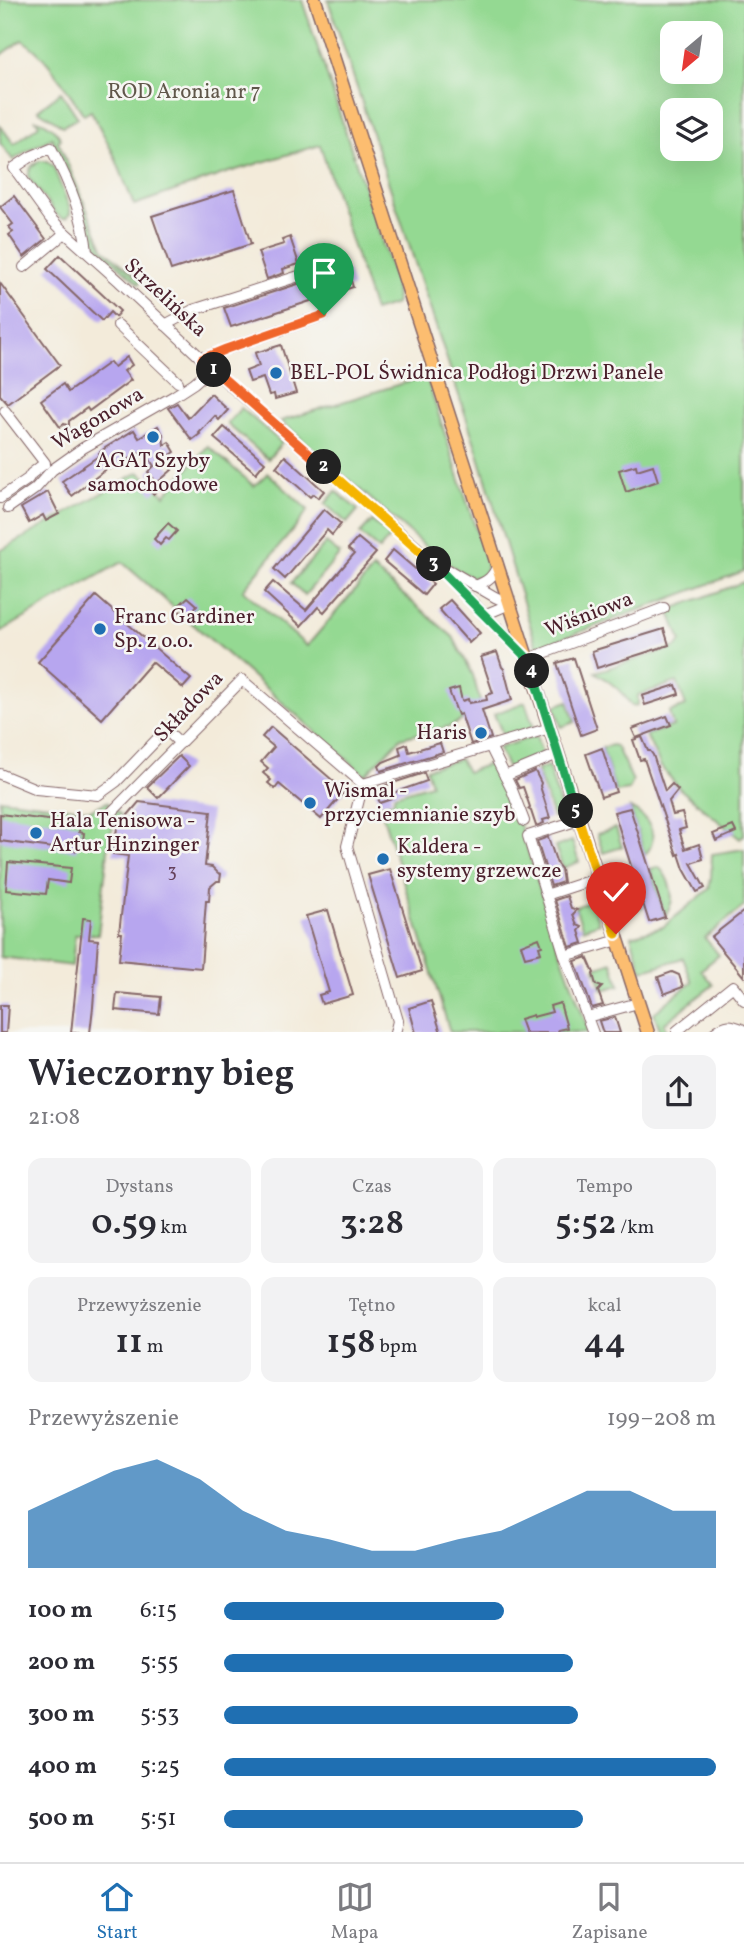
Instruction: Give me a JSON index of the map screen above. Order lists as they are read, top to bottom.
{
  "streets": {
    "street": [
      "Strzelińska",
      "Wagonowa",
      "Wiśniowa",
      "Składowa"
    ]
  },
  "crossings": [
    ["Strzelińska", "Wagonowa"],
    ["Strzelińska", "Wiśniowa"]
  ],
  "parks": ["ROD Aronia nr 7"],
  "places": [
    "BEL-POL Świdnica Podłogi Drzwi Panele",
    "AGAT Szyby samochodowe",
    "Franc Gardiner Sp. z o.o.",
    "Haris",
    "Wismal - przyciemnianie szyb",
    "Hala Tenisowa - Artur Hinzinger",
    "Kaldera - systemy grzewcze"
  ],
  "house_numbers": ["3"],
  "north": "bottom left",
  "page": {
    "pins": [
      "1",
      "2",
      "3",
      "4",
      "5"
    ],
    "heading": ["Wieczorny bieg", "21:08"],
    "stats": [
      ["Dystans", "0.59 km"],
      ["Czas", "3:28"],
      ["Tempo", "5:52 /km"],
      ["Przewyższenie", "11 m"],
      ["Tętno", "158 bpm"],
      ["kcal", "44"]
    ],
    "chart": ["Przewyższenie", "199–208 m"],
    "list": [
      {
        "name": "100 m",
        "note": "6:15"
      },
      {
        "name": "200 m",
        "note": "5:55"
      },
      {
        "name": "300 m",
        "note": "5:53"
      },
      {
        "name": "400 m",
        "note": "5:25"
      },
      {
        "name": "500 m",
        "note": "5:51"
      }
    ],
    "tabs": ["Start", "Mapa", "Zapisane"]
  }
}
